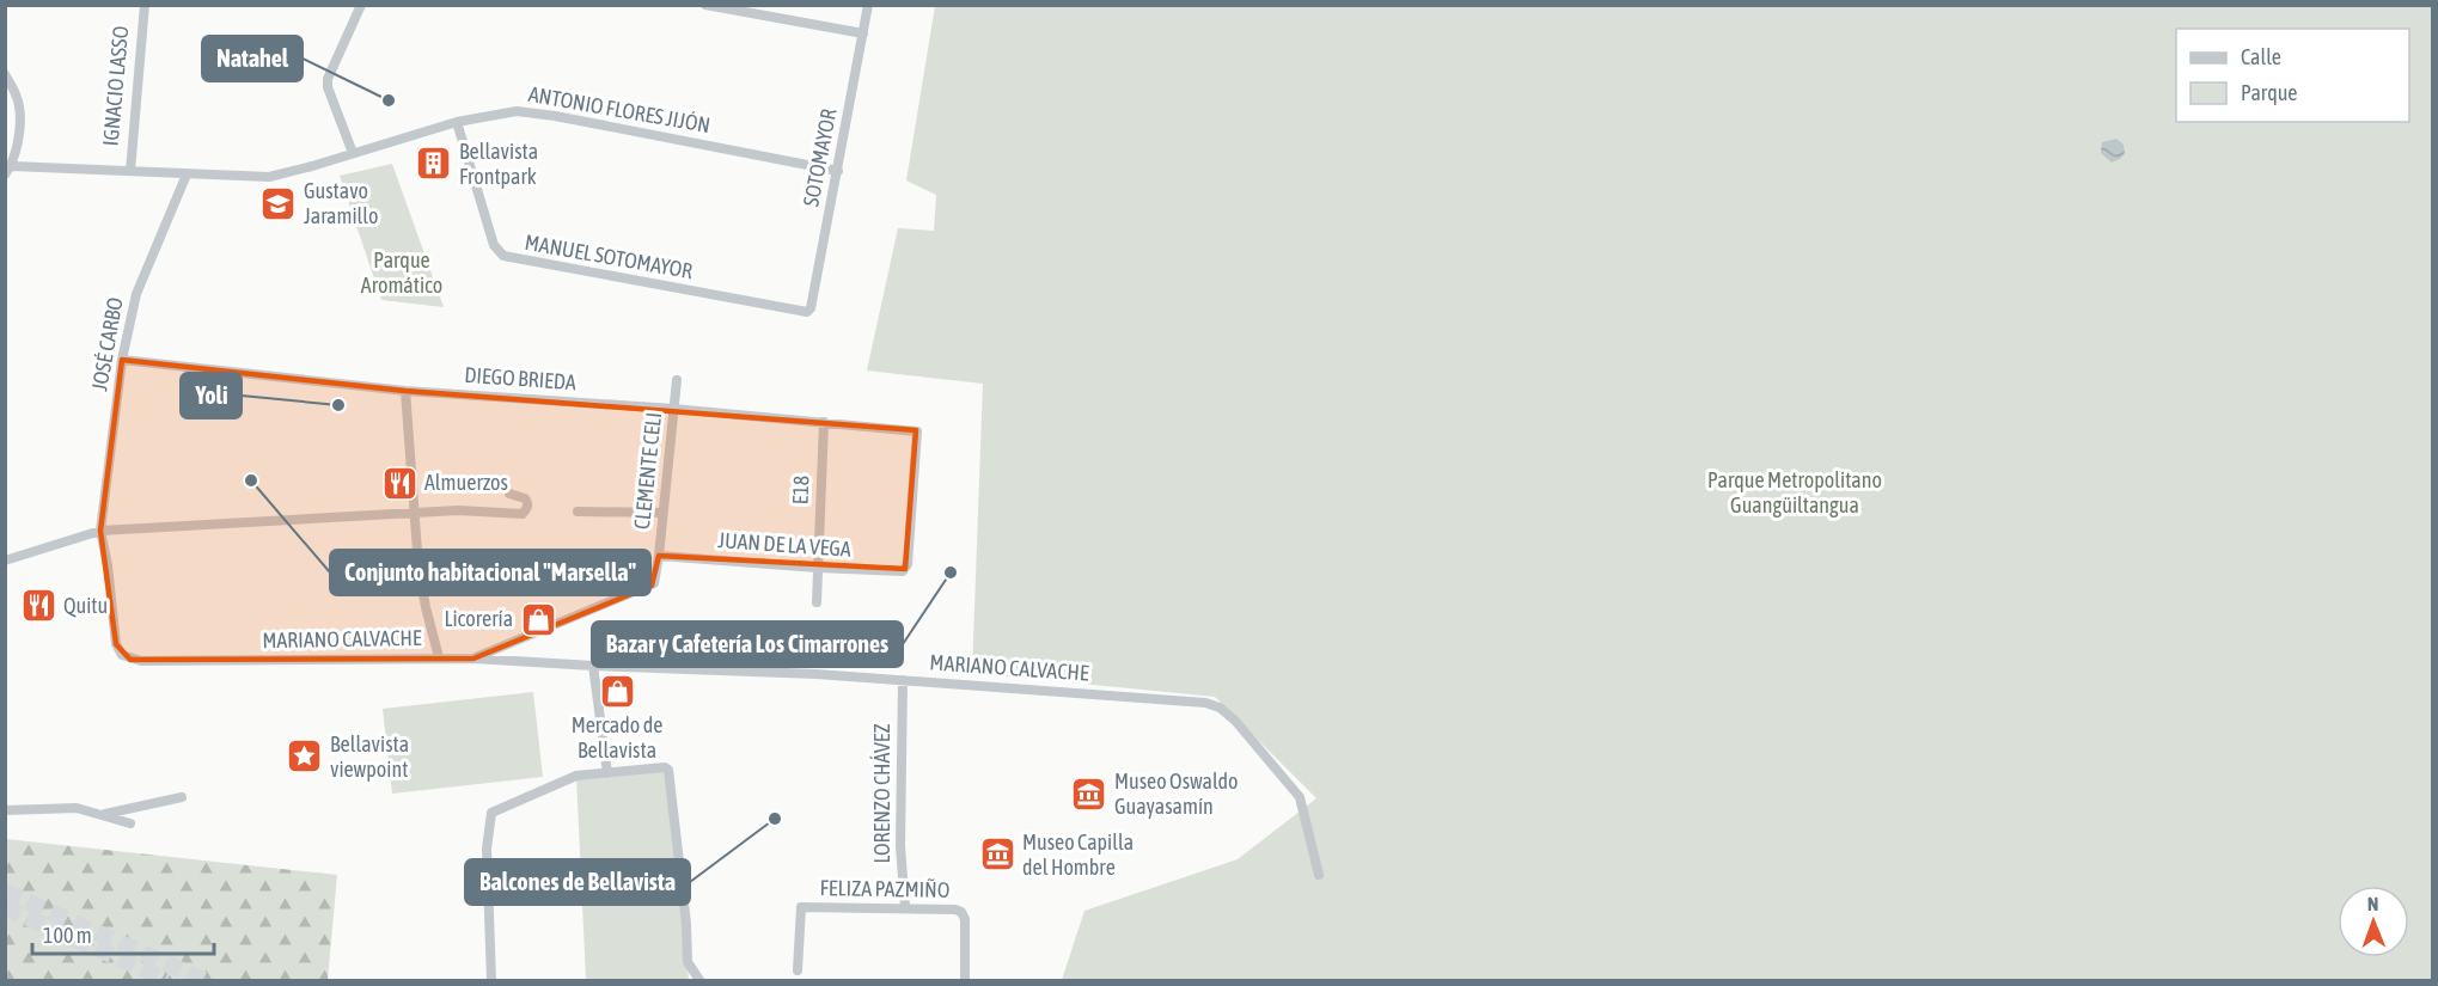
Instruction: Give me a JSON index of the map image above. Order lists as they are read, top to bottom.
{
  "streets": {
    "street": [
      "IGNACIO LASSO",
      "ANTONIO FLORES JIJÓN",
      "SOTOMAYOR",
      "MANUEL SOTOMAYOR",
      "JOSÉ CARBO",
      "DIEGO BRIEDA",
      "CLEMENTE CELI",
      "E18",
      "JUAN DE LA VEGA",
      "MARIANO CALVACHE",
      "LORENZO CHÁVEZ",
      "FELIZA PAZMIÑO"
    ]
  },
  "crossings": [
    ["IGNACIO LASSO", "ANTONIO FLORES JIJÓN"],
    ["ANTONIO FLORES JIJÓN", "SOTOMAYOR"],
    ["ANTONIO FLORES JIJÓN", "MANUEL SOTOMAYOR"],
    ["ANTONIO FLORES JIJÓN", "JOSÉ CARBO"],
    ["SOTOMAYOR", "MANUEL SOTOMAYOR"],
    ["JOSÉ CARBO", "DIEGO BRIEDA"],
    ["JOSÉ CARBO", "MARIANO CALVACHE"],
    ["DIEGO BRIEDA", "CLEMENTE CELI"],
    ["DIEGO BRIEDA", "E18"],
    ["DIEGO BRIEDA", "JUAN DE LA VEGA"],
    ["CLEMENTE CELI", "JUAN DE LA VEGA"],
    ["CLEMENTE CELI", "MARIANO CALVACHE"],
    ["E18", "JUAN DE LA VEGA"],
    ["MARIANO CALVACHE", "LORENZO CHÁVEZ"],
    ["LORENZO CHÁVEZ", "FELIZA PAZMIÑO"]
  ],
  "parks": ["Parque Aromático", "Parque Metropolitano Guangüiltangua"],
  "places": {
    "other": [
      "Natahel",
      "Yoli",
      "Conjunto habitacional \"Marsella\"",
      "Bazar y Cafetería Los Cimarrones",
      "Balcones de Bellavista"
    ],
    "building": ["Bellavista Frontpark"],
    "school or university": ["Gustavo Jaramillo"],
    "restaurant": ["Almuerzos", "Quitu"],
    "shop": ["Licorería", "Mercado de Bellavista"],
    "place": ["Bellavista viewpoint"],
    "museum": ["Museo Oswaldo Guayasamín", "Museo Capilla del Hombre"]
  },
  "legend": ["Calle", "Parque"],
  "scale_bar": "100 m",
  "north": "top"
}
